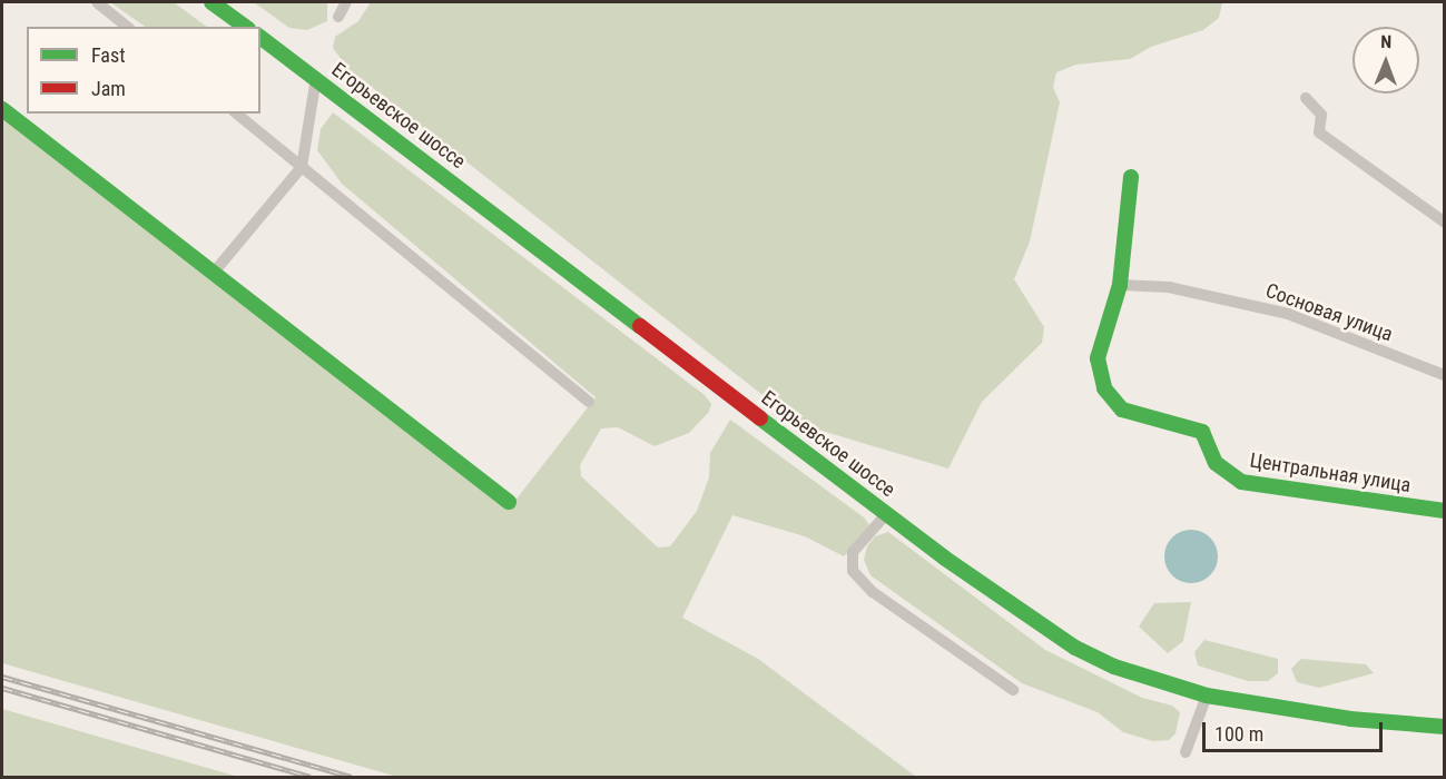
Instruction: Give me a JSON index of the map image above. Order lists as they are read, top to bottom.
{
  "streets": {
    "main road": ["Егорьевское шоссе", "Центральная улица"],
    "street": ["Сосновая улица"]
  },
  "crossings": [
    ["Сосновая улица", "Центральная улица"]
  ],
  "legend": ["Fast", "Jam"],
  "scale_bar": "100 m",
  "north": "top"
}
